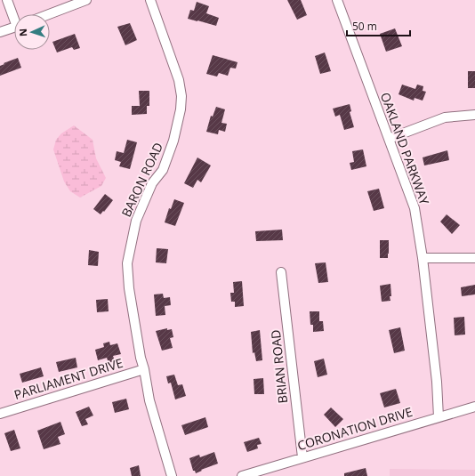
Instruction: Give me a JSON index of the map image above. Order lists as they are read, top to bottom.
{
  "streets": {
    "street": [
      "OAKLAND PARKWAY",
      "BARON ROAD",
      "BRIAN ROAD",
      "PARLIAMENT DRIVE",
      "CORONATION DRIVE"
    ]
  },
  "crossings": [
    ["OAKLAND PARKWAY", "CORONATION DRIVE"],
    ["BARON ROAD", "PARLIAMENT DRIVE"],
    ["BRIAN ROAD", "CORONATION DRIVE"]
  ],
  "scale_bar": "50 m",
  "north": "left"
}
